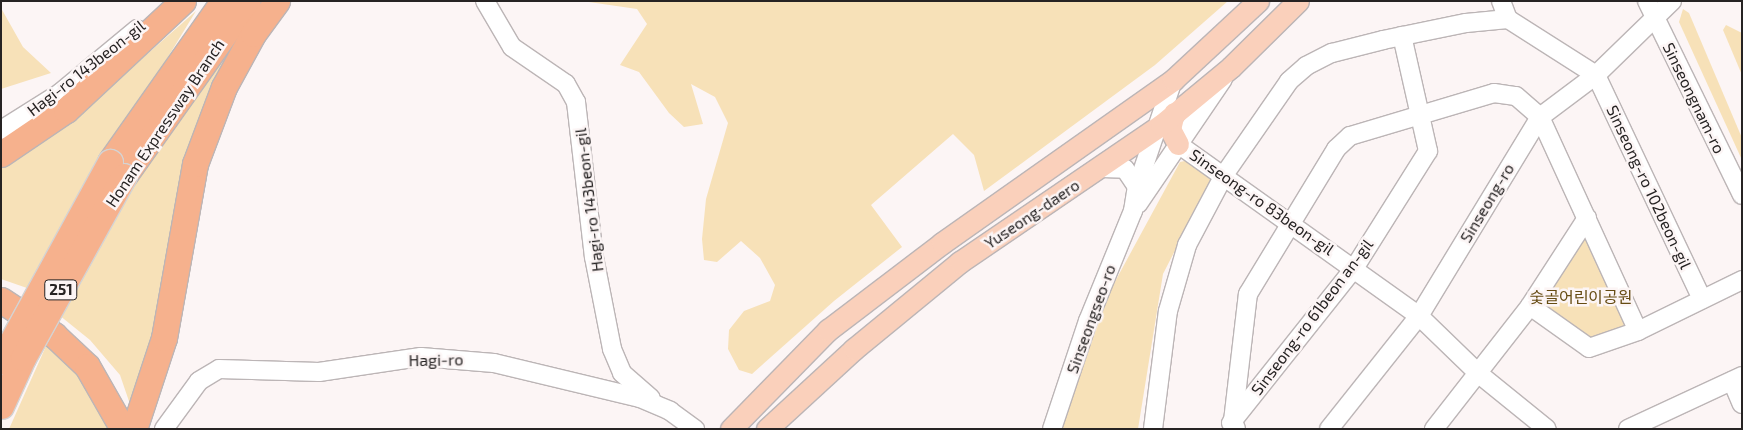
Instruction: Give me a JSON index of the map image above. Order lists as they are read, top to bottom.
{
  "streets": {
    "highway": ["Honam Expressway Branch", "251"],
    "main road": ["Yuseong-daero"],
    "street": [
      "Hagi-ro 143beon-gil",
      "Sinseongnam-ro",
      "Sinseong-ro 102beon-gil",
      "Sinseong-ro 83beon-gil",
      "Sinseong-ro",
      "Sinseong-ro 61beon an-gil",
      "Sinseongseo-ro",
      "Hagi-ro"
    ]
  },
  "crossings": [
    ["Hagi-ro 143beon-gil", "Hagi-ro"],
    ["Sinseongnam-ro", "Sinseong-ro"],
    ["Sinseong-ro 102beon-gil", "Sinseong-ro"],
    ["Sinseong-ro 83beon-gil", "Sinseong-ro"],
    ["Sinseong-ro 83beon-gil", "Sinseong-ro 61beon an-gil"]
  ],
  "parks": ["숯골어린이공원"]
}
